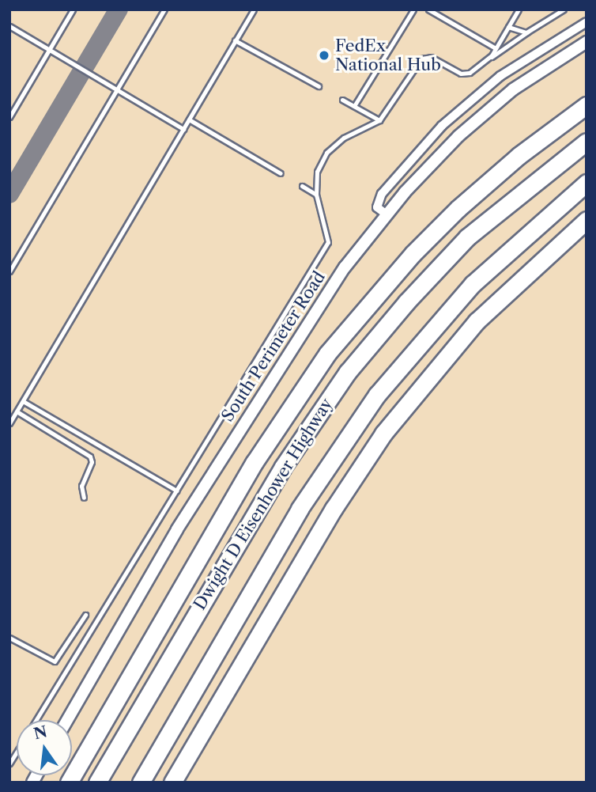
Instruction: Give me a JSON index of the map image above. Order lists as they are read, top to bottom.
{
  "streets": {
    "highway": ["Dwight D Eisenhower Highway"],
    "street": ["South Perimeter Road"]
  },
  "places": ["FedEx National Hub"],
  "north": "top"
}
